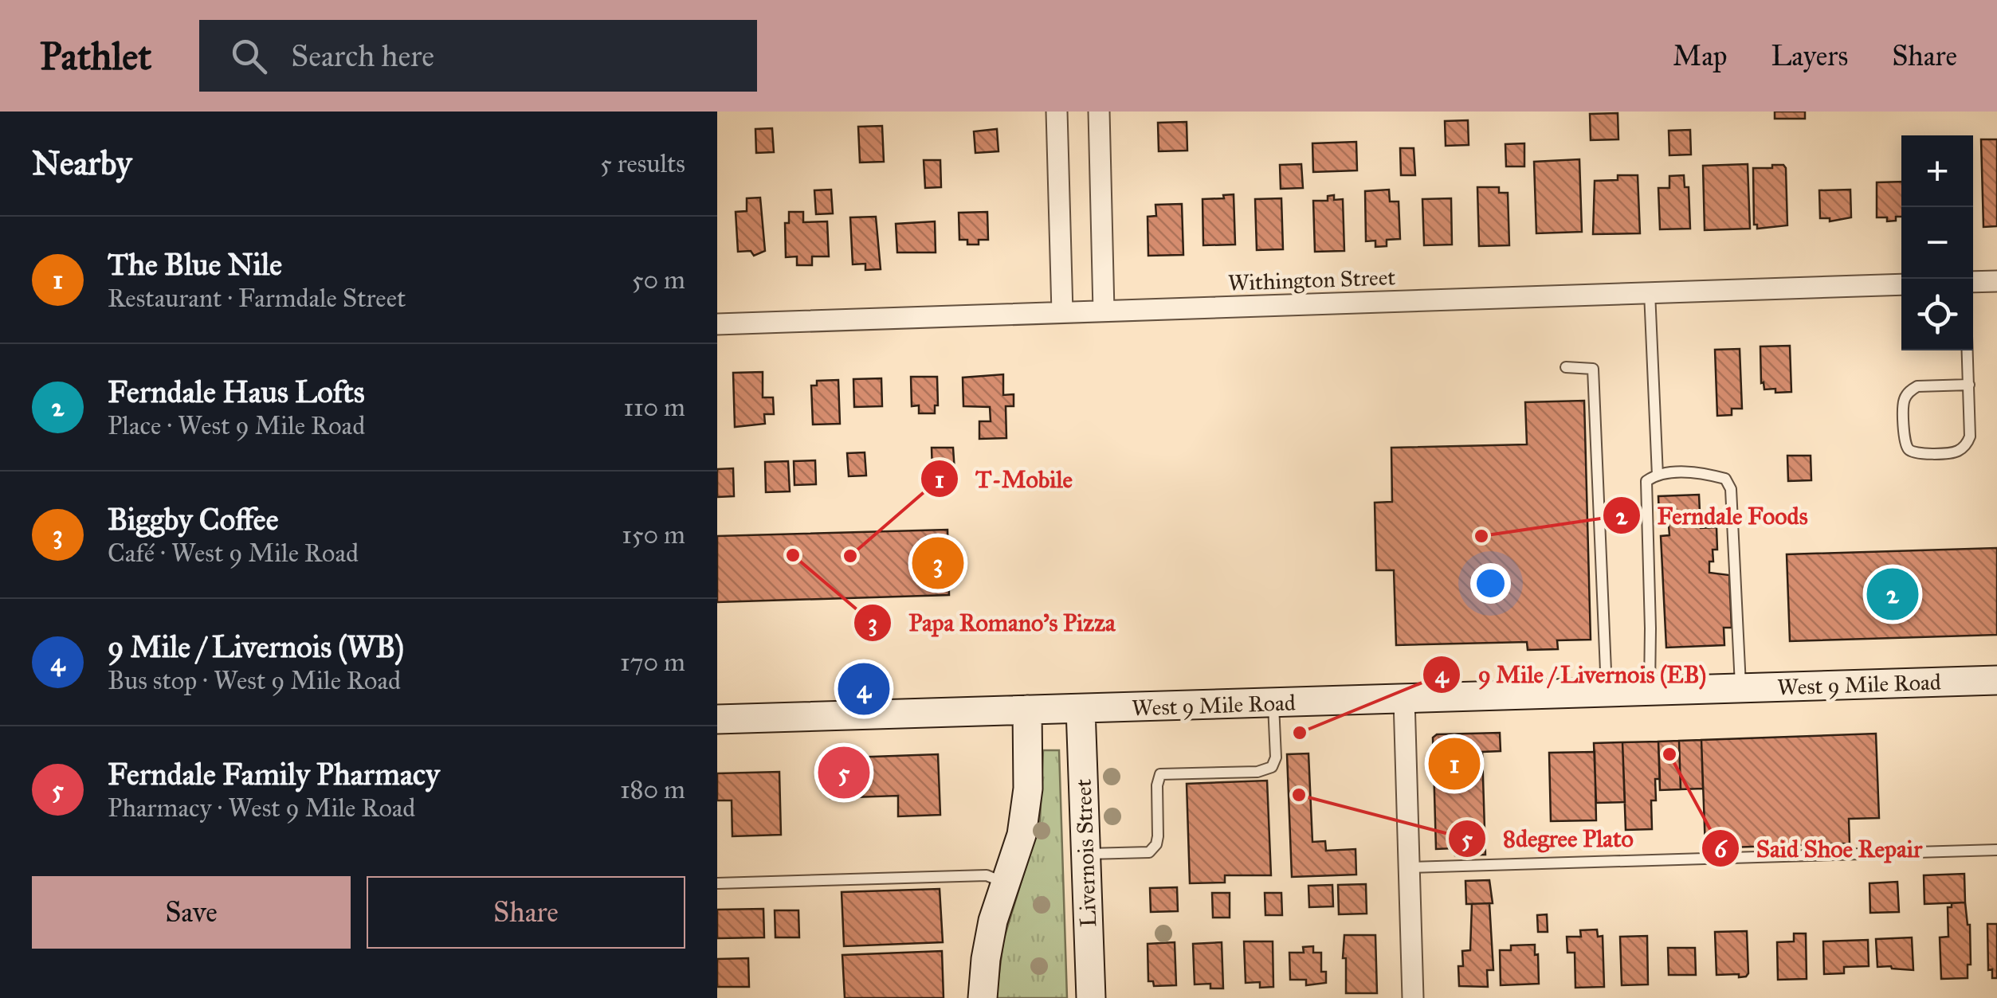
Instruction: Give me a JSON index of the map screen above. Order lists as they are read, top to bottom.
{
  "streets": {
    "main road": ["West 9 Mile Road", "Livernois Street"],
    "street": ["Withington Street"]
  },
  "crossings": [
    ["West 9 Mile Road", "Livernois Street"]
  ],
  "places": [
    "Ferndale Foods",
    "Papa Romano's Pizza",
    "T-Mobile",
    "9 Mile / Livernois (EB)",
    "Said Shoe Repair",
    "8degree Plato"
  ],
  "page": {
    "header": "Pathlet",
    "search": "Search here",
    "nav": ["Map", "Layers", "Share"],
    "heading": ["Nearby", "5 results"],
    "map_buttons": ["+", "−"],
    "list": [
      {
        "mark": "1",
        "name": "The Blue Nile",
        "note": "Restaurant · Farmdale Street",
        "value": "50 m"
      },
      {
        "mark": "2",
        "name": "Ferndale Haus Lofts",
        "note": "Place · West 9 Mile Road",
        "value": "110 m"
      },
      {
        "mark": "3",
        "name": "Biggby Coffee",
        "note": "Café · West 9 Mile Road",
        "value": "150 m"
      },
      {
        "mark": "4",
        "name": "9 Mile / Livernois (WB)",
        "note": "Bus stop · West 9 Mile Road",
        "value": "170 m"
      },
      {
        "mark": "5",
        "name": "Ferndale Family Pharmacy",
        "note": "Pharmacy · West 9 Mile Road",
        "value": "180 m"
      }
    ],
    "pins": [
      "3",
      "2",
      "4",
      "1",
      "5"
    ],
    "buttons": ["Save", "Share"]
  }
}
